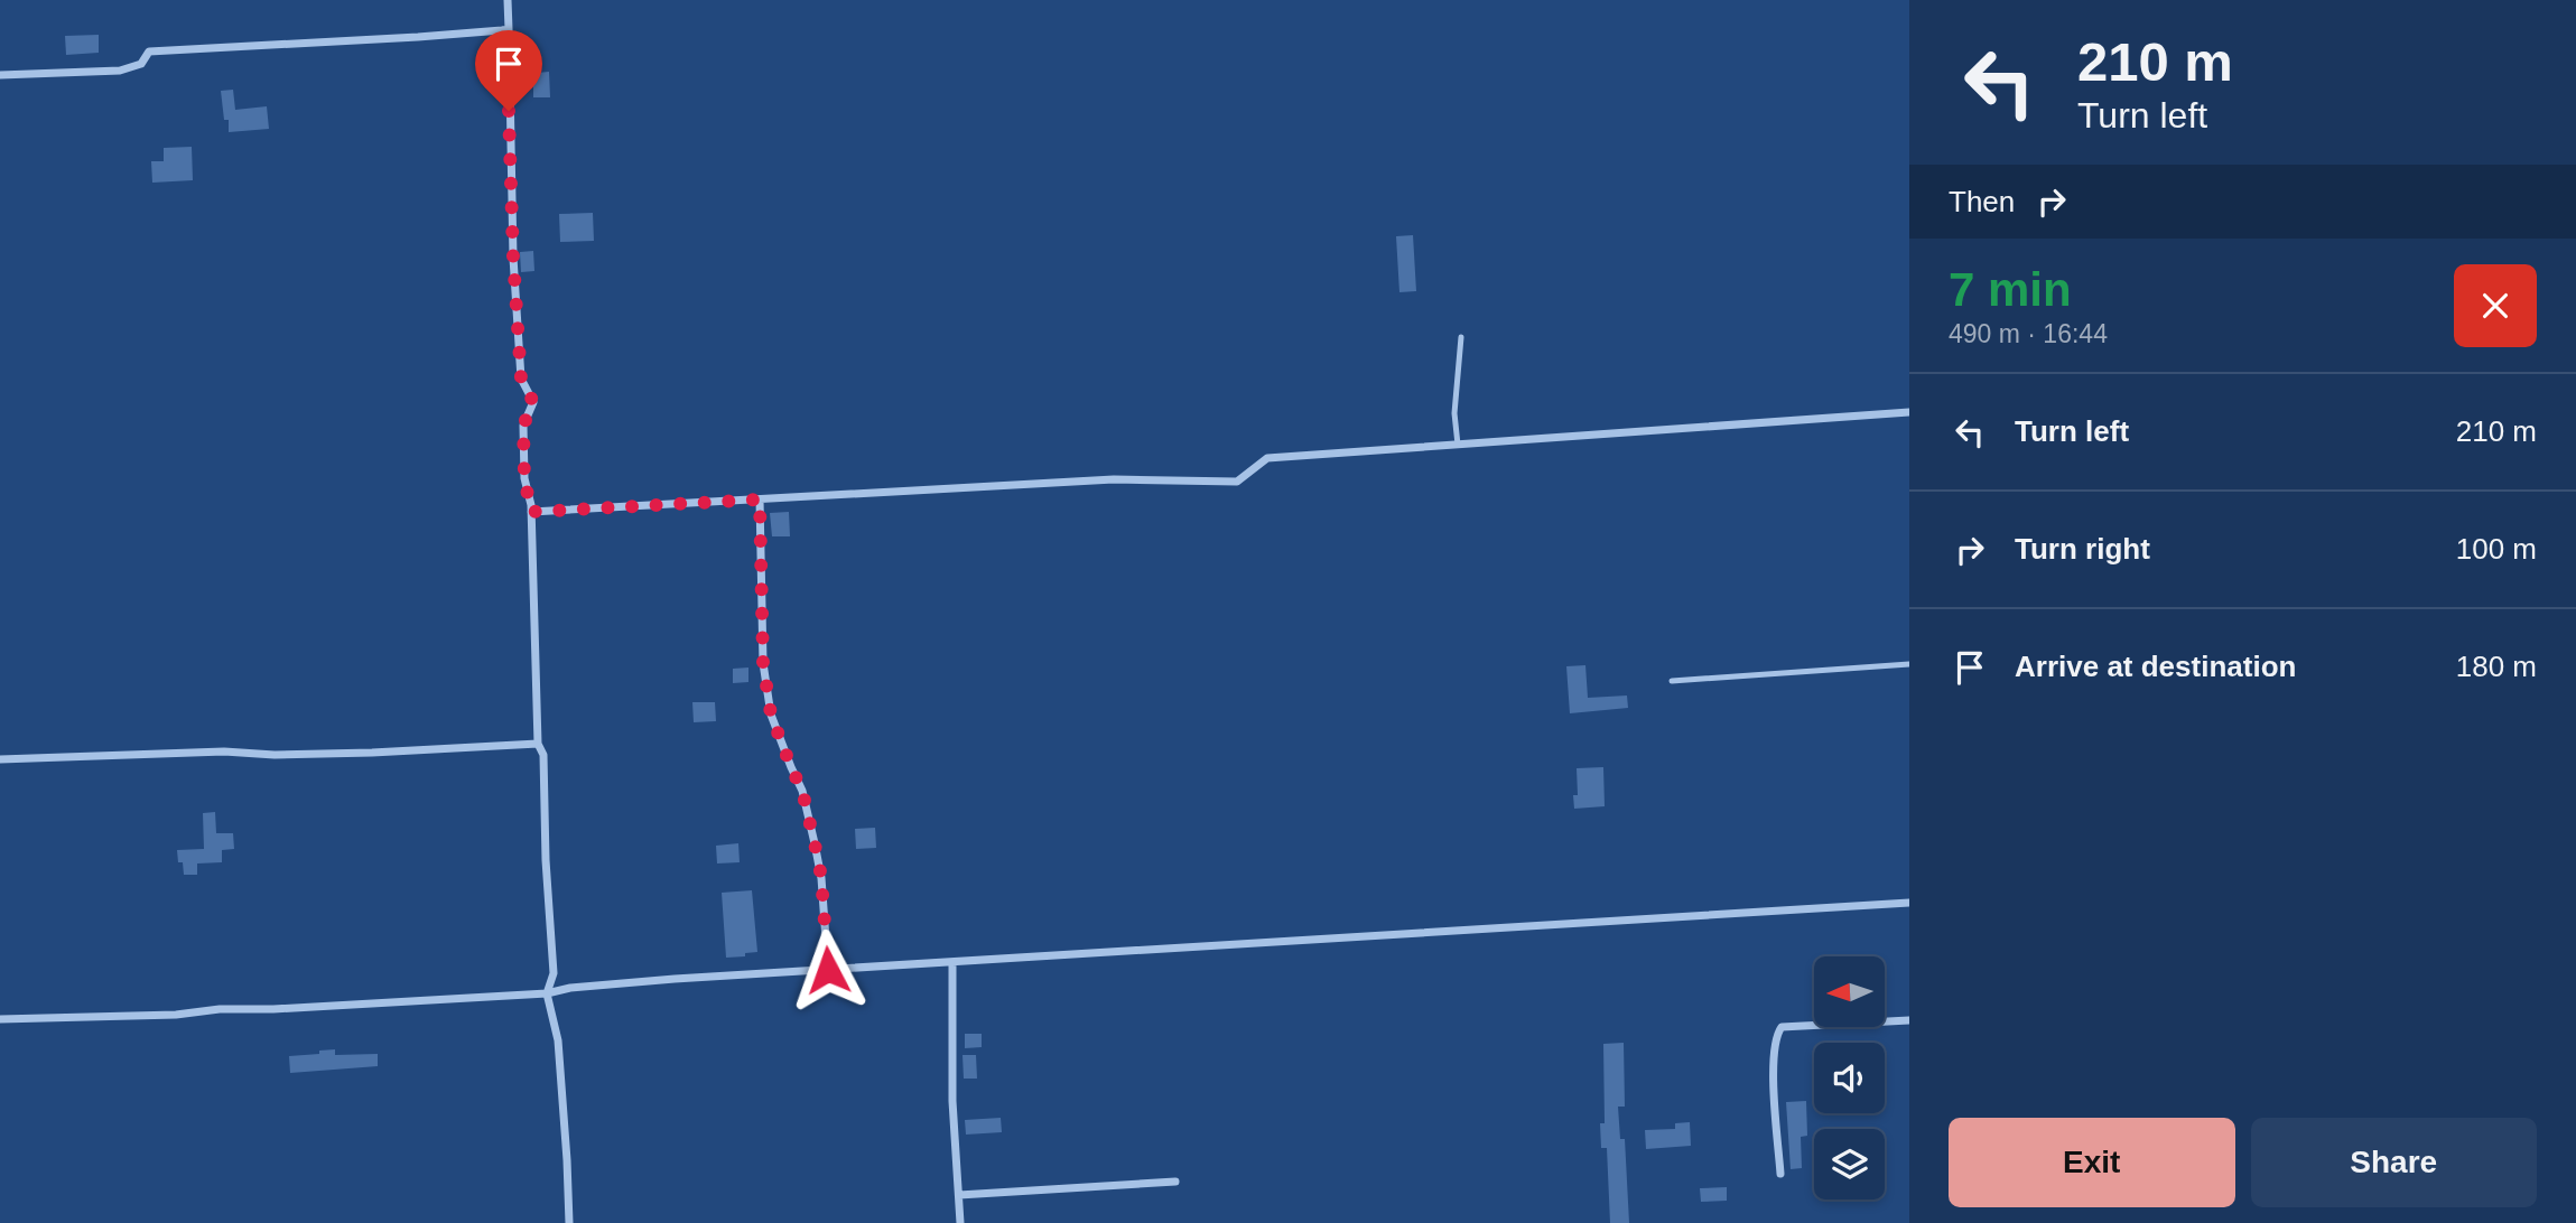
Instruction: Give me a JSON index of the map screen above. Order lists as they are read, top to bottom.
{
  "north": "left",
  "page": {
    "turn": ["210 m", "Turn left"],
    "then": "Then",
    "heading": ["7 min", "490 m · 16:44"],
    "list": [
      {
        "name": "Turn left",
        "value": "210 m"
      },
      {
        "name": "Turn right",
        "value": "100 m"
      },
      {
        "name": "Arrive at destination",
        "value": "180 m"
      }
    ],
    "buttons": ["Exit", "Share"]
  }
}
